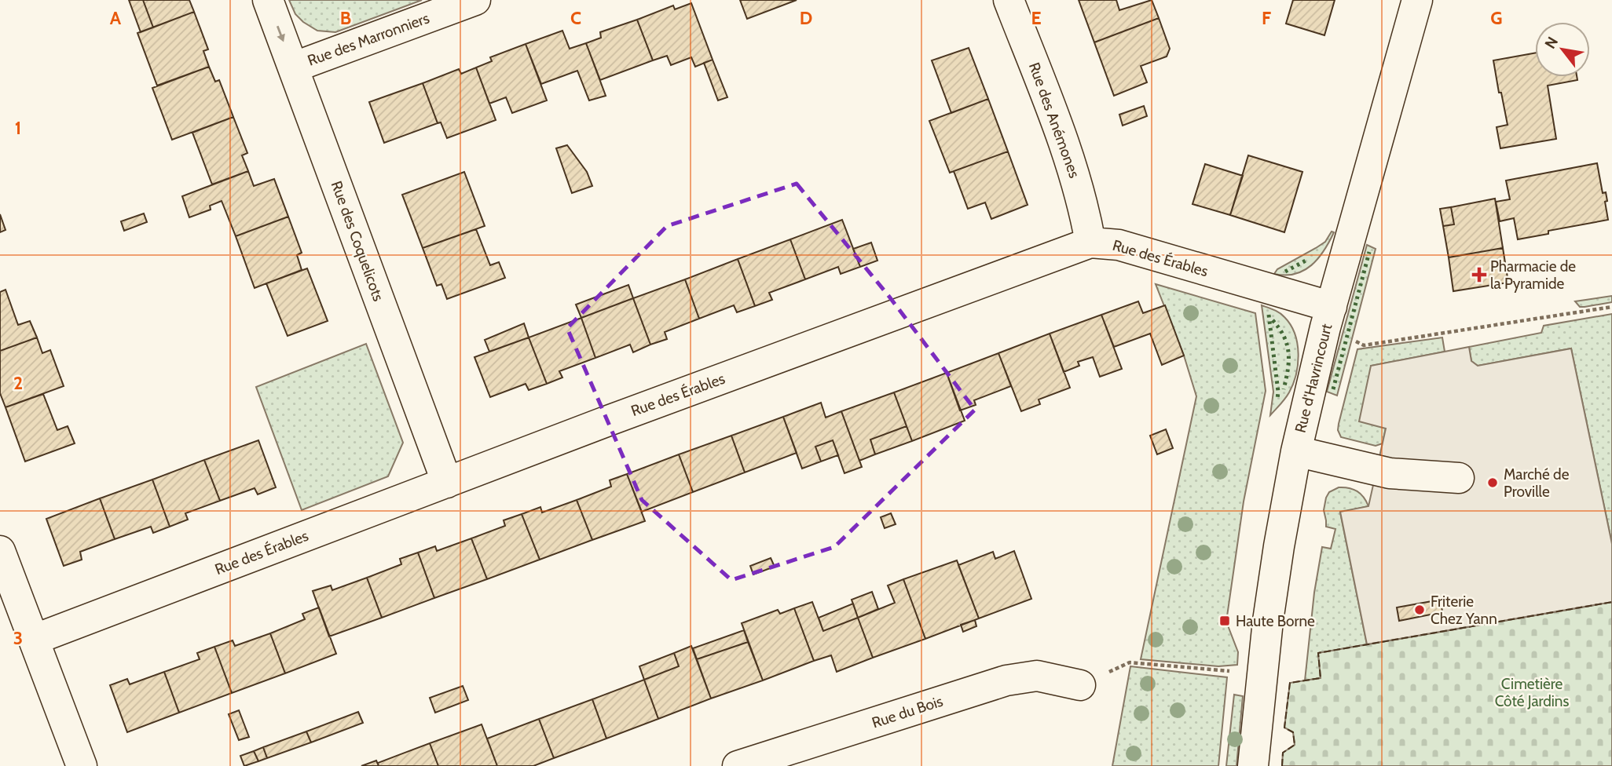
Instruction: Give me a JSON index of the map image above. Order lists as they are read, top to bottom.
{
  "streets": {
    "street": [
      "Rue des Marronniers",
      "Rue des Anémones",
      "Rue des Coquelicots",
      "Rue des Érables",
      "Rue d'Havrincourt",
      "Rue du Bois"
    ]
  },
  "crossings": [
    ["Rue des Marronniers", "Rue des Coquelicots"],
    ["Rue des Anémones", "Rue des Érables"],
    ["Rue des Coquelicots", "Rue des Érables"],
    ["Rue des Érables", "Rue d'Havrincourt"]
  ],
  "parks": ["Cimetière Côté Jardins"],
  "places": {
    "health": ["Pharmacie de la Pyramide"],
    "other": ["Marché de Proville", "Friterie Chez Yann"],
    "transit": ["Haute Borne"]
  },
  "north": "top left",
  "grid": {
    "columns": [
      "A",
      "B",
      "C",
      "D",
      "E",
      "F",
      "G"
    ],
    "rows": ["1", "2", "3"]
  }
}
